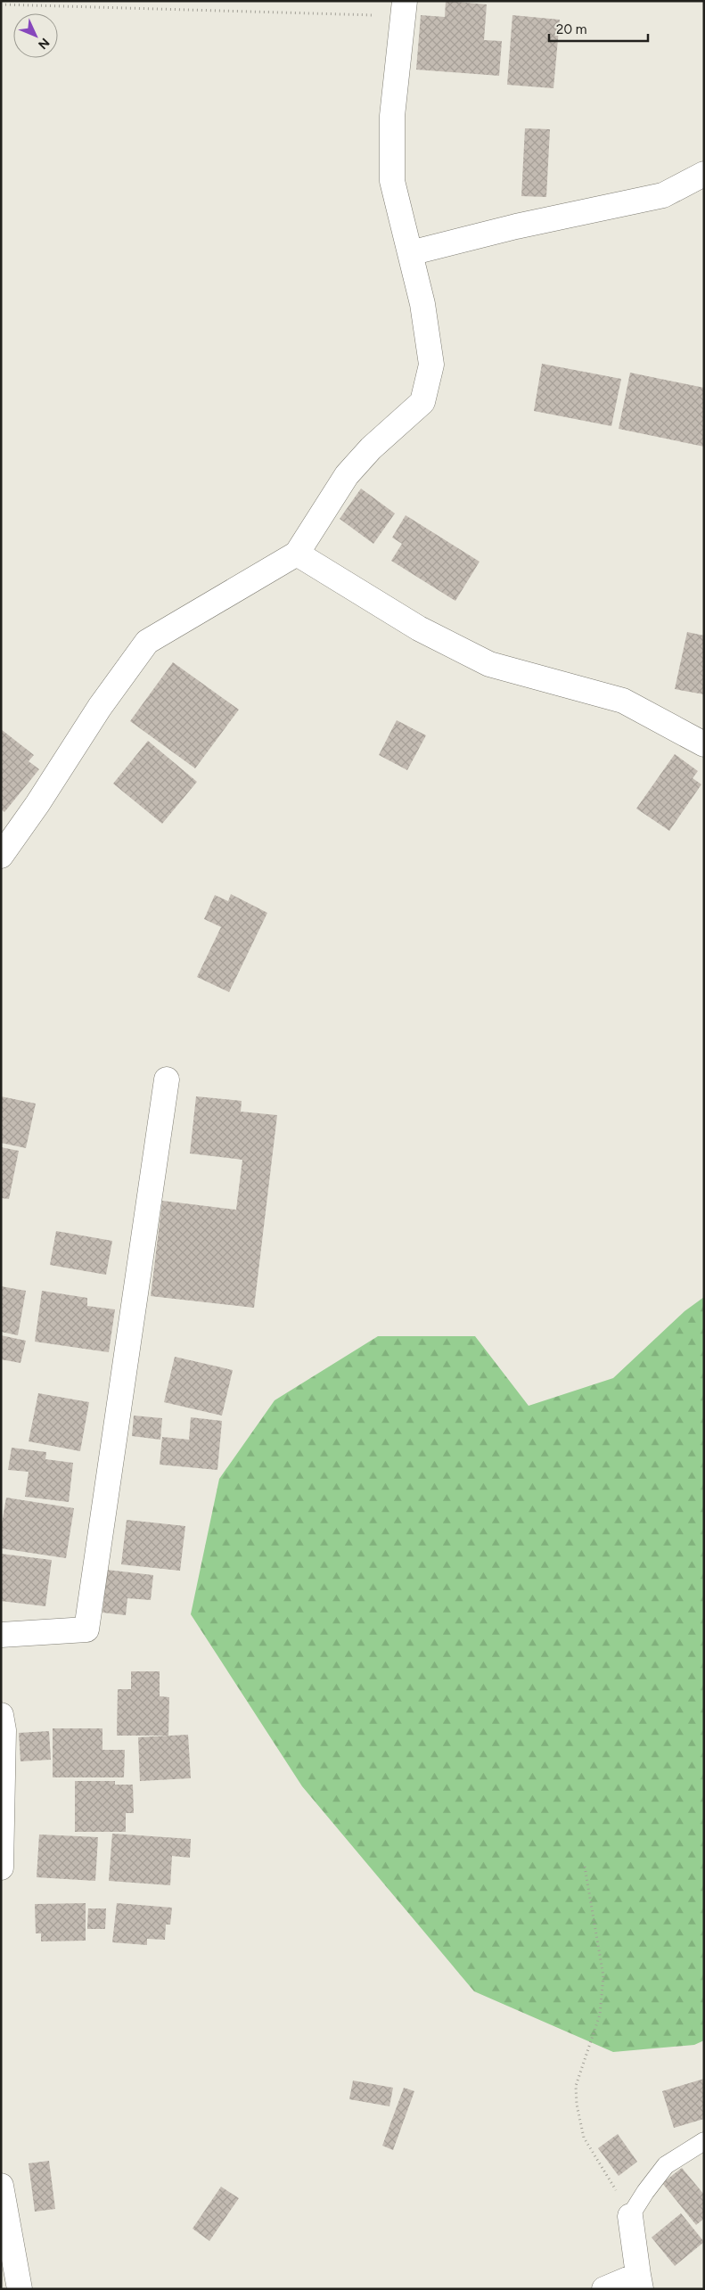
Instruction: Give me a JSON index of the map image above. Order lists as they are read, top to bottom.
{
  "scale_bar": "20 m",
  "north": "bottom right"
}
